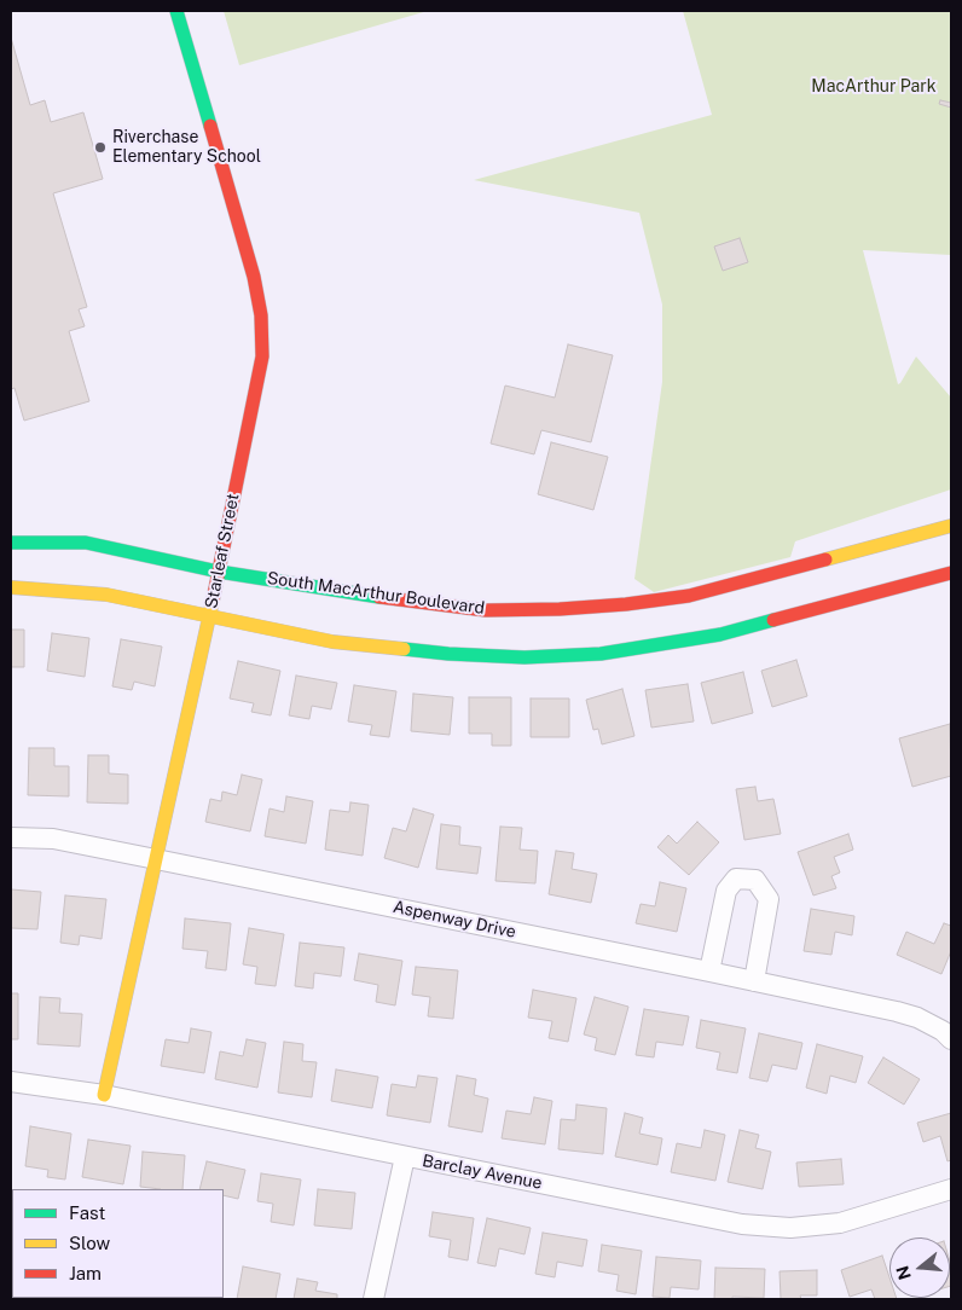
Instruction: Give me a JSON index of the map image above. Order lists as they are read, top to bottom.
{
  "streets": {
    "main road": ["Starleaf Street", "South MacArthur Boulevard"],
    "street": ["Aspenway Drive", "Barclay Avenue"]
  },
  "crossings": [
    ["Starleaf Street", "South MacArthur Boulevard"],
    ["Starleaf Street", "Aspenway Drive"],
    ["Starleaf Street", "Barclay Avenue"]
  ],
  "parks": ["MacArthur Park"],
  "places": ["Riverchase Elementary School"],
  "legend": ["Fast", "Slow", "Jam"],
  "north": "left"
}
